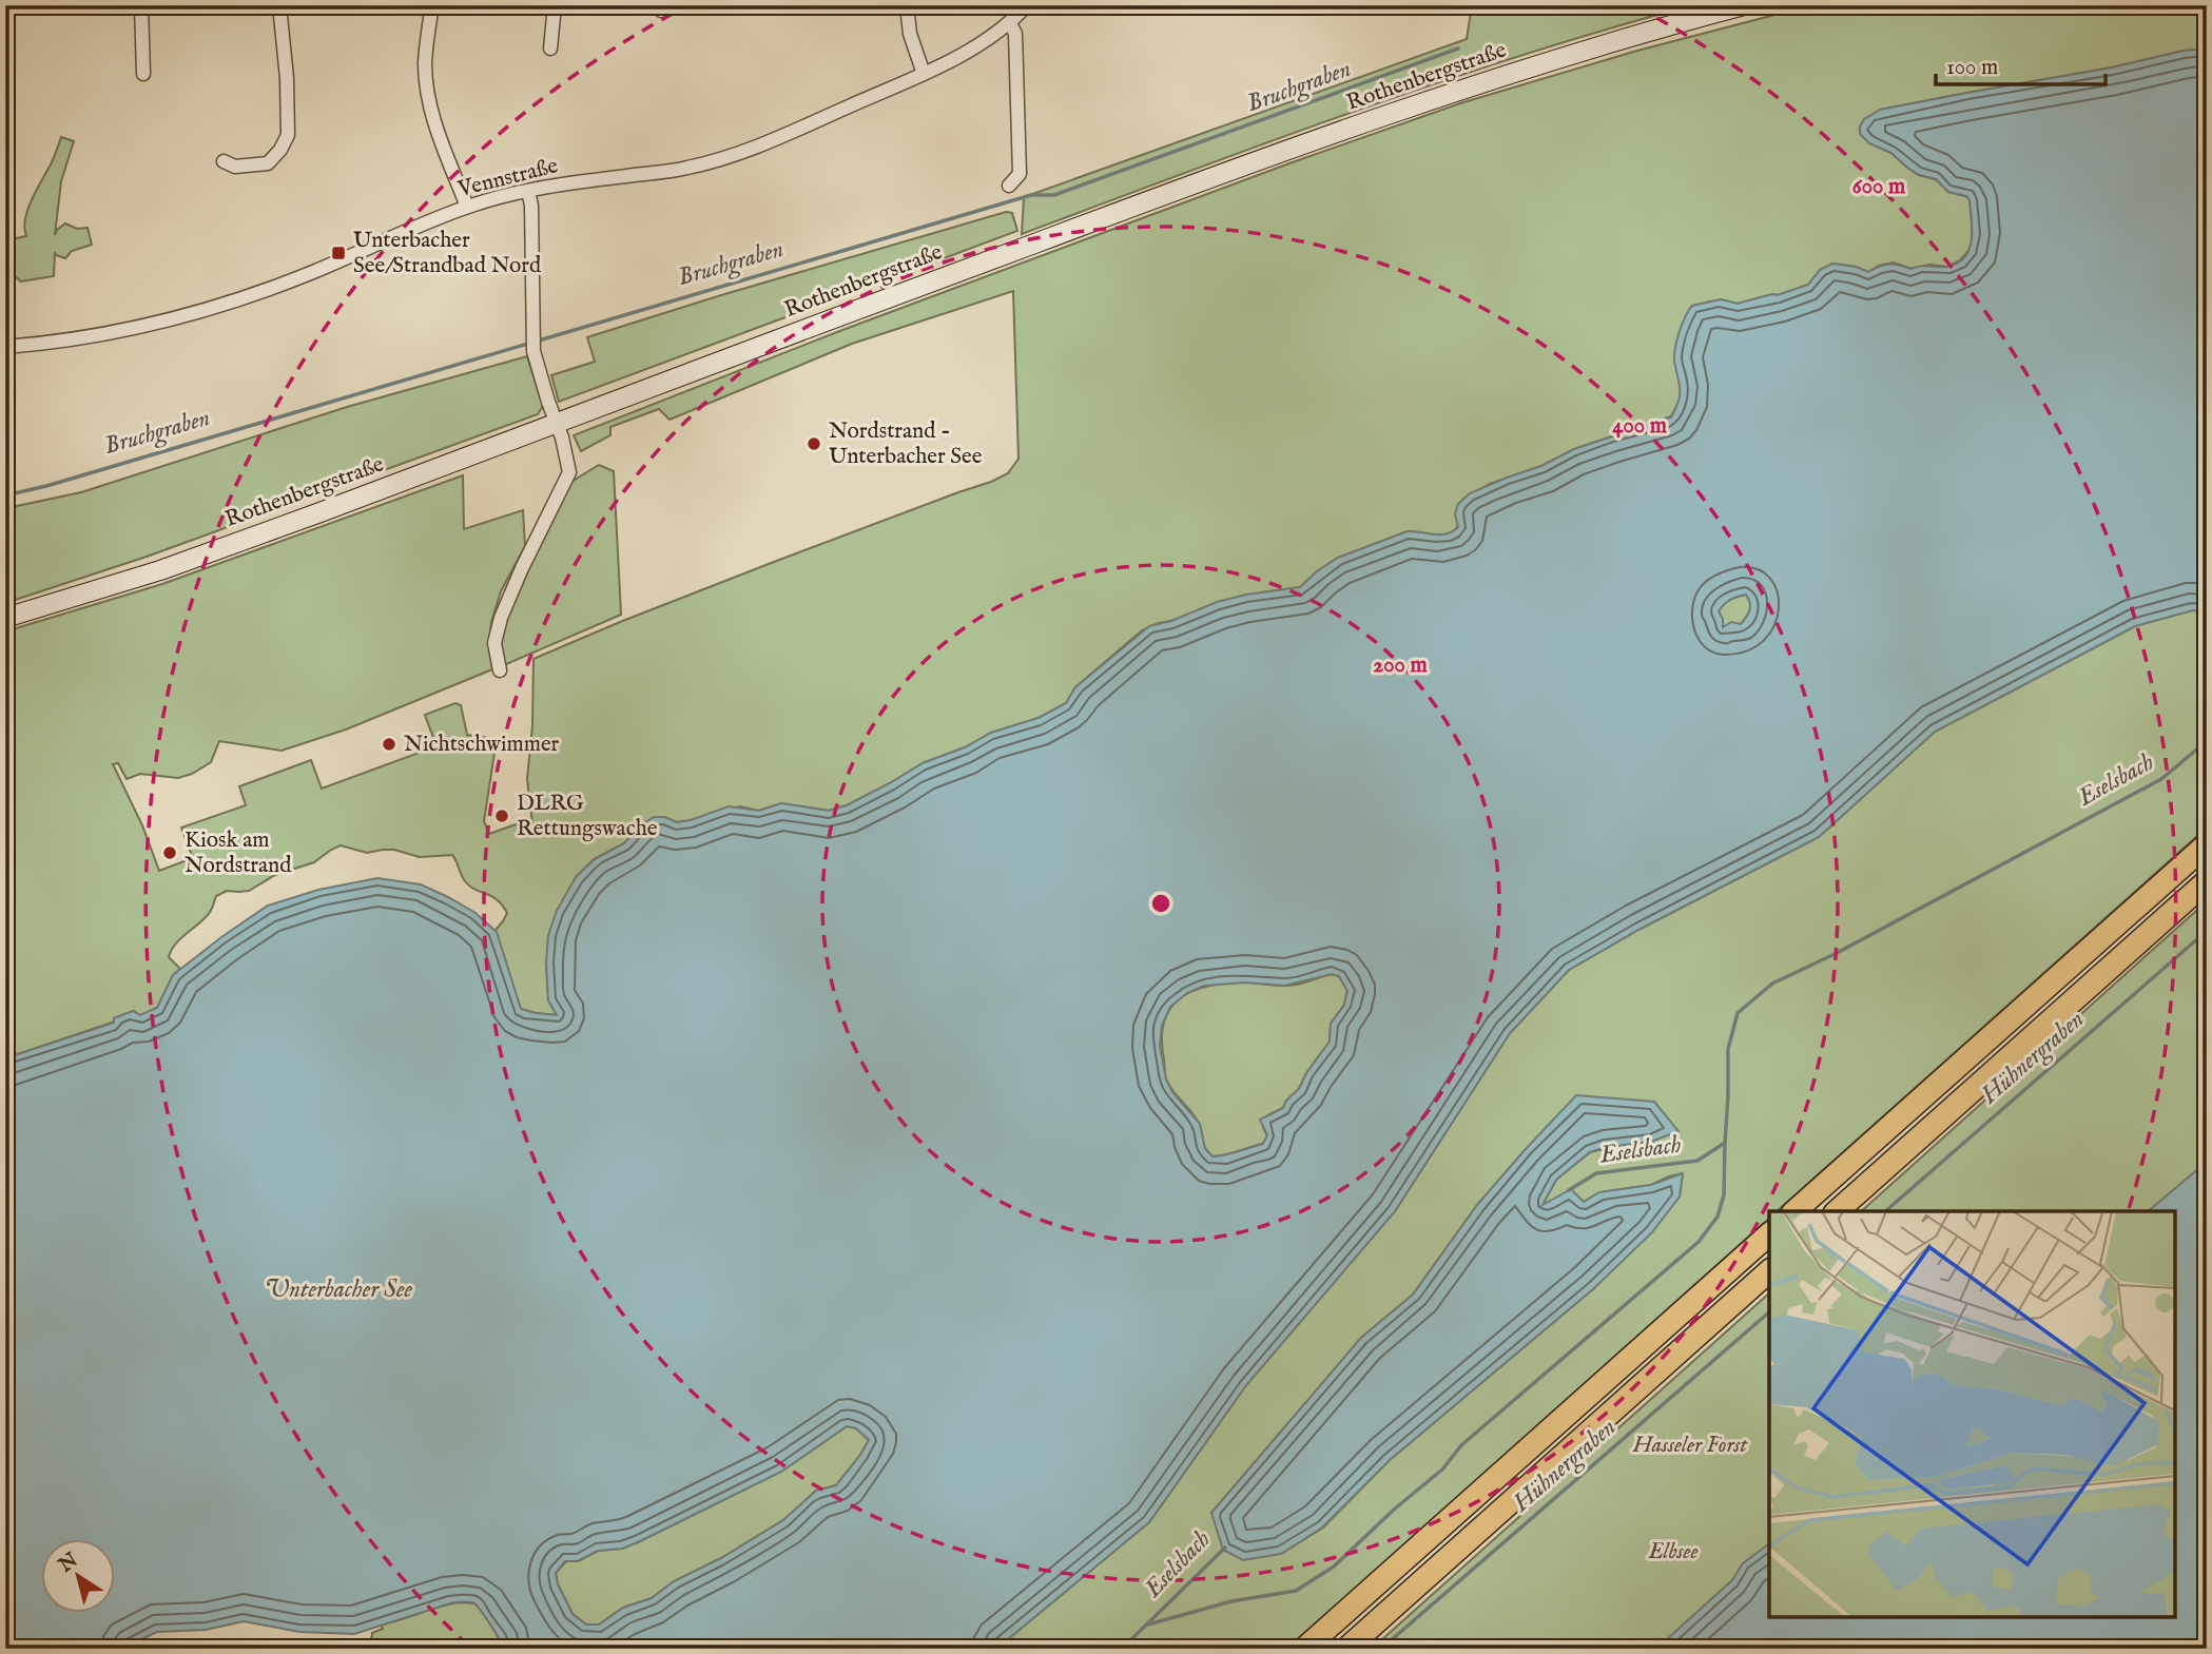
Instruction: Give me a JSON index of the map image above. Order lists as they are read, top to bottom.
{
  "streets": {
    "main road": ["Rothenbergstraße"],
    "street": ["Vennstraße"]
  },
  "water": [
    "Bruchgraben",
    "Eselsbach",
    "Hühnergraben",
    "Unterbacher See"
  ],
  "parks": ["Hasseler Forst", "Elbsee"],
  "places": {
    "transit": ["Unterbacher See/Strandbad Nord"],
    "other": [
      "Nordstrand - Unterbacher See",
      "Nichtschwimmer",
      "DLRG Rettungswache",
      "Kiosk am Nordstrand"
    ]
  },
  "scale_bar": "100 m",
  "north": "top left",
  "rings": ["600 m", "400 m", "200 m"]
}
